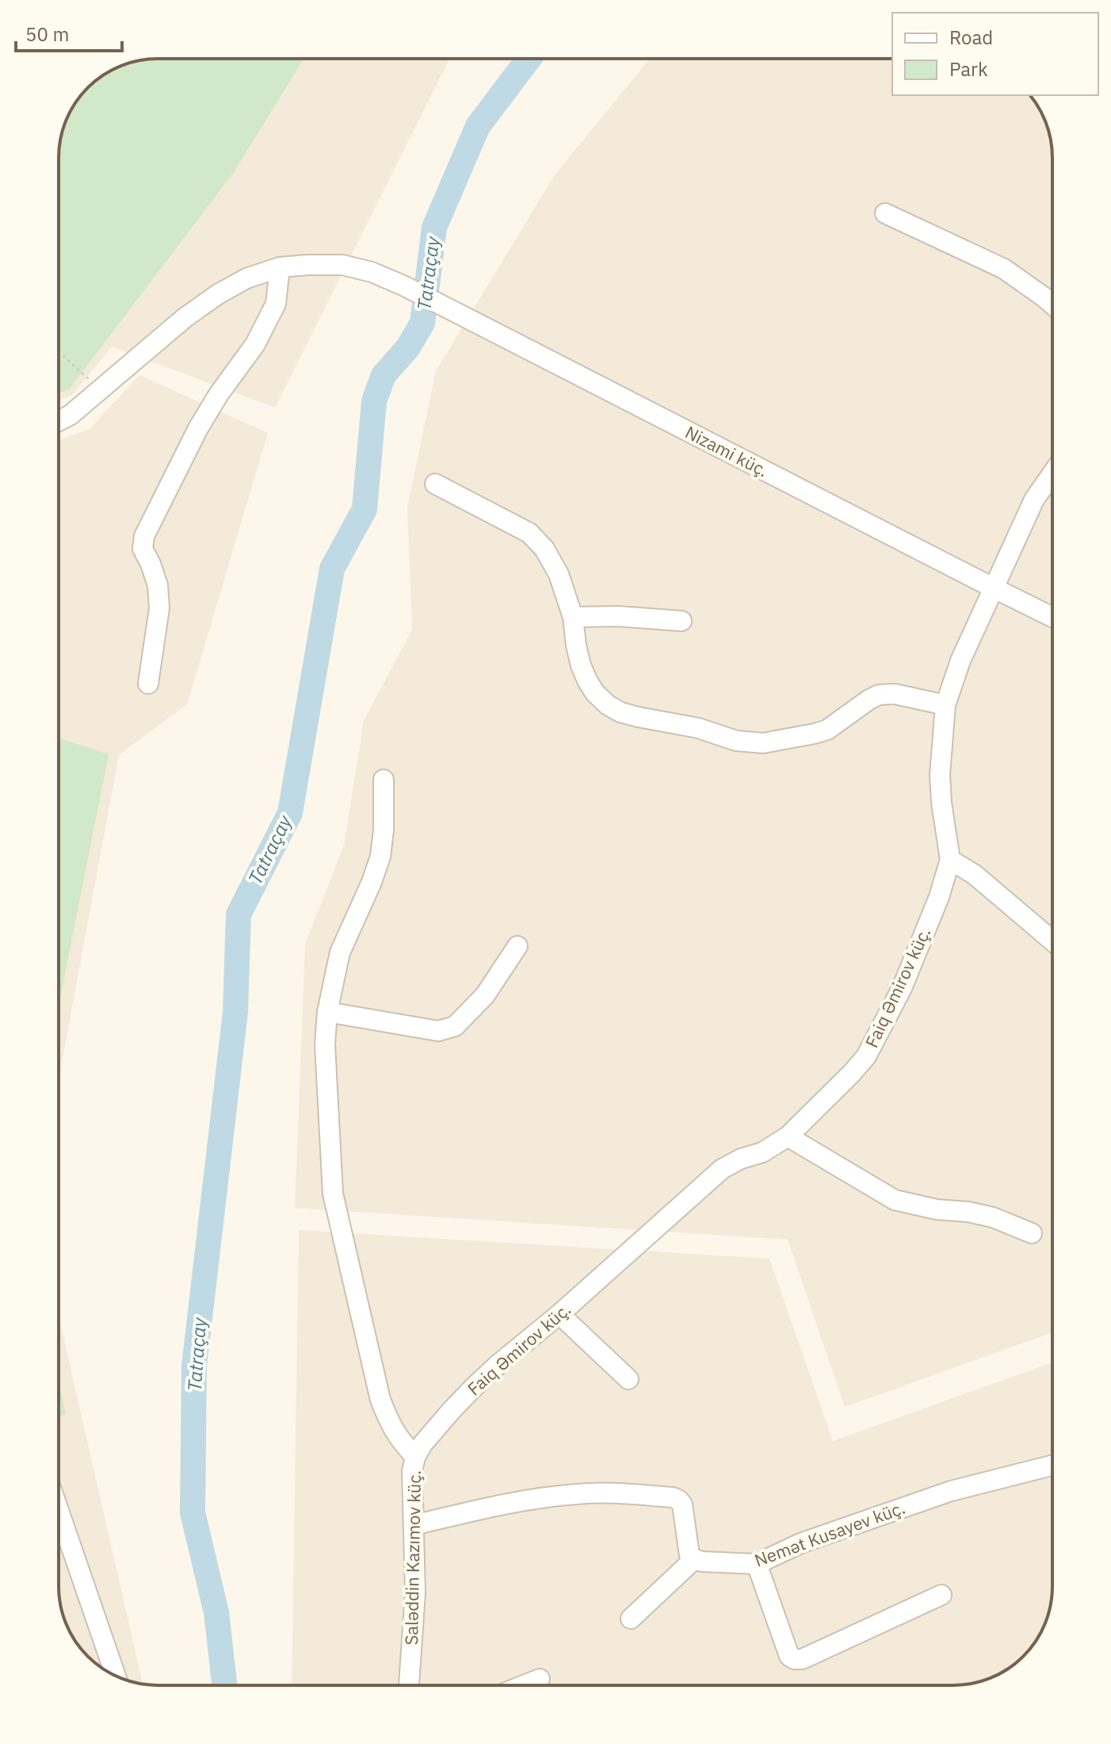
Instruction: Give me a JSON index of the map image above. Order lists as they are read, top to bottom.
{
  "streets": {
    "street": [
      "Nizami küç.",
      "Faiq Əmirov küç.",
      "Nemət Kusayev küç.",
      "Saləddin Kazımov küç."
    ]
  },
  "crossings": [
    ["Nizami küç.", "Faiq Əmirov küç."],
    ["Faiq Əmirov küç.", "Saləddin Kazımov küç."]
  ],
  "water": ["Tatraçay"],
  "legend": ["Road", "Park"],
  "scale_bar": "50 m"
}
